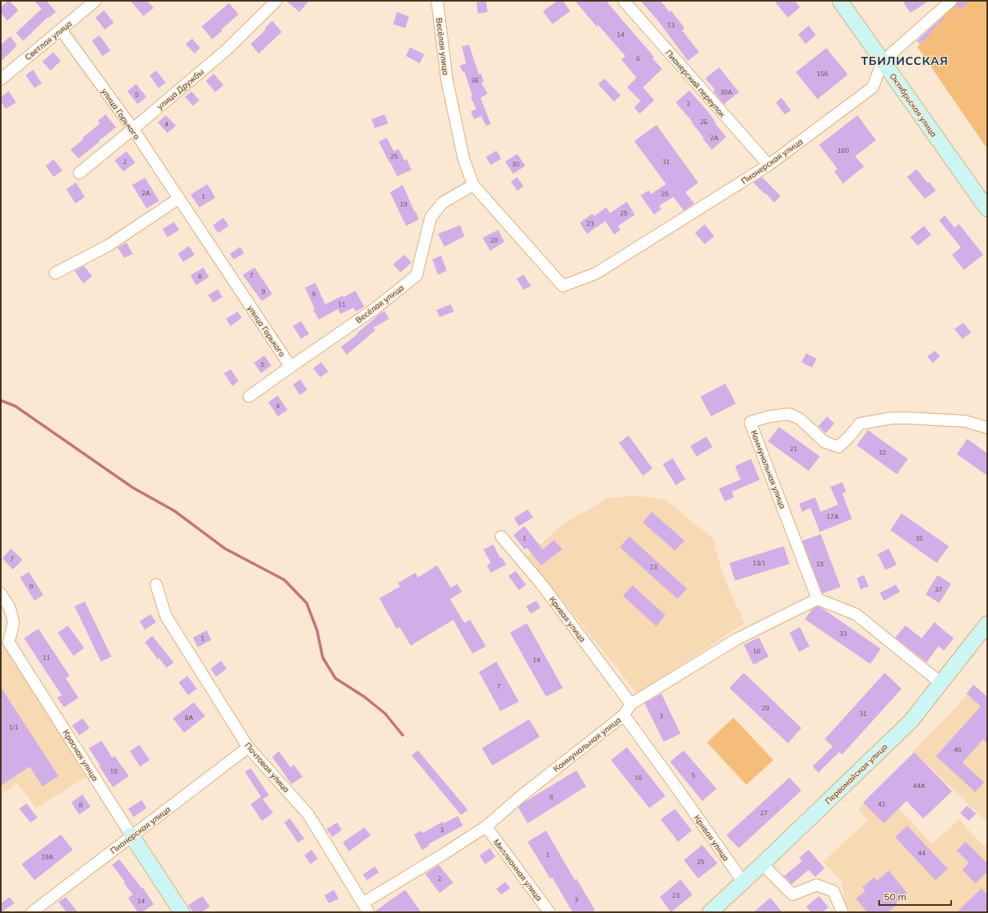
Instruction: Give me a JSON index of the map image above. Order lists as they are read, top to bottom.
{
  "streets": {
    "street": [
      "Светлая улица",
      "Весёлая улица",
      "Пионерский переулок",
      "улица Дружбы",
      "Октябрьская улица",
      "улица Горького",
      "Пионерская улица",
      "Коммунальная улица",
      "Кривая улица",
      "Красная улица",
      "Почтовая улица",
      "Первомайская улица",
      "Миллионная улица"
    ]
  },
  "crossings": [
    ["Светлая улица", "улица Горького"],
    ["Весёлая улица", "улица Горького"],
    ["Весёлая улица", "Пионерская улица"],
    ["Пионерский переулок", "Пионерская улица"],
    ["улица Дружбы", "улица Горького"],
    ["Октябрьская улица", "Пионерская улица"],
    ["Пионерская улица", "Красная улица"],
    ["Пионерская улица", "Почтовая улица"],
    ["Коммунальная улица", "Кривая улица"],
    ["Коммунальная улица", "Почтовая улица"],
    ["Коммунальная улица", "Миллионная улица"],
    ["Кривая улица", "Первомайская улица"]
  ],
  "districts": ["ТБИЛИССКАЯ"],
  "house_numbers": [
    "13",
    "14",
    "6",
    "156",
    "38",
    "39А",
    "5",
    "2",
    "2Б",
    "4",
    "2А",
    "160",
    "25",
    "2",
    "31",
    "30",
    "2А",
    "29",
    "1",
    "19",
    "25",
    "23",
    "20",
    "7",
    "8",
    "9",
    "9",
    "11",
    "5",
    "4",
    "21",
    "10",
    "17А",
    "1",
    "35",
    "7",
    "13/1",
    "15",
    "13",
    "9",
    "37",
    "33",
    "1",
    "16",
    "11",
    "14",
    "7",
    "29",
    "31",
    "3",
    "8А",
    "1/1",
    "46",
    "19",
    "5",
    "16",
    "44А",
    "6",
    "42",
    "8",
    "27",
    "3",
    "44",
    "1",
    "19А",
    "25",
    "2",
    "23",
    "3",
    "14"
  ],
  "scale_bar": "50 m"
}
